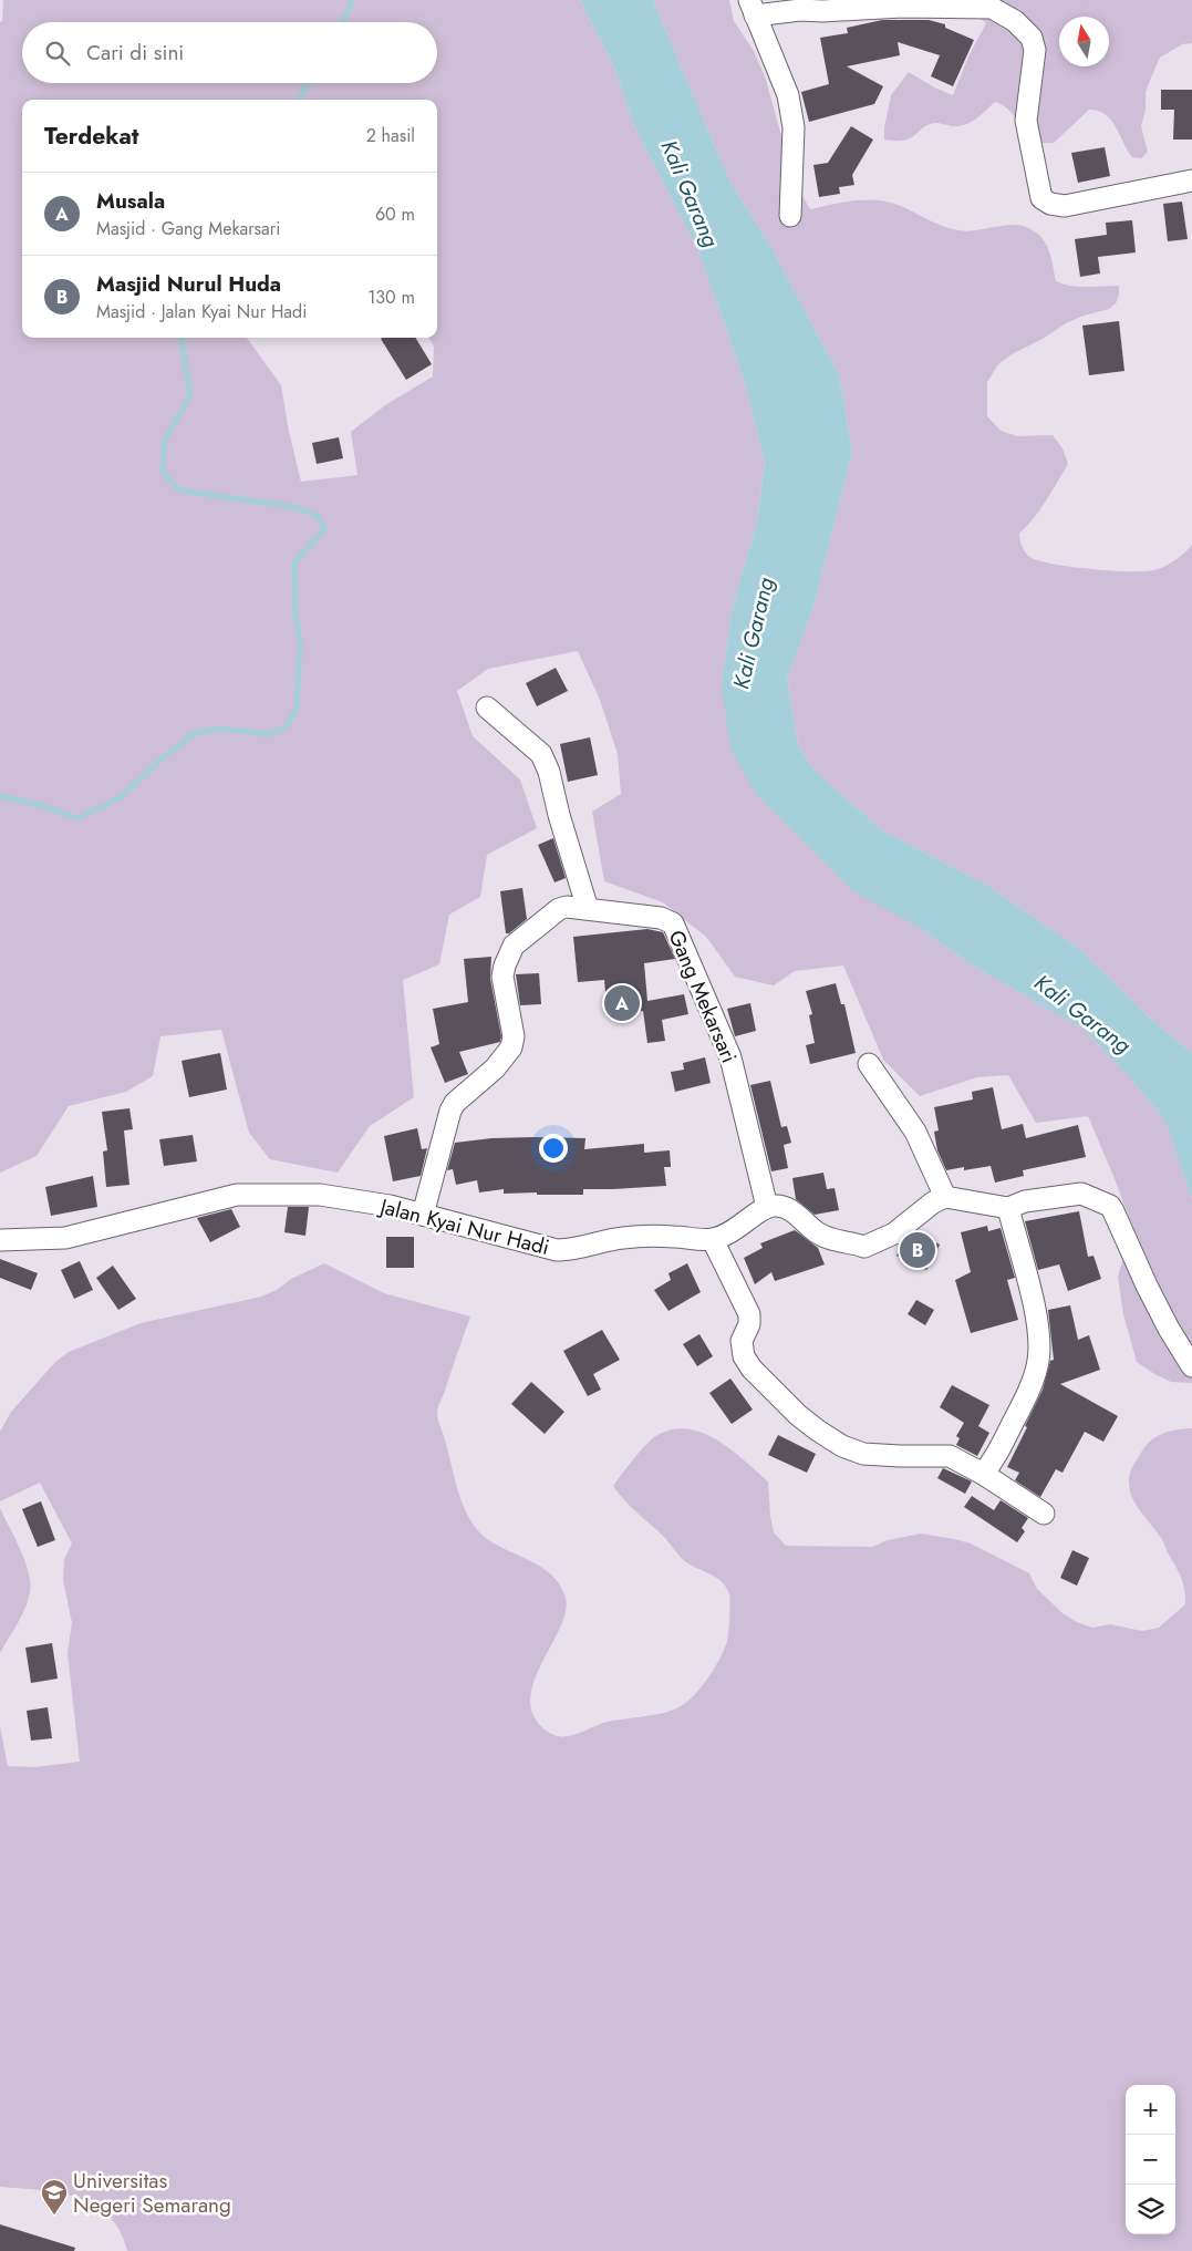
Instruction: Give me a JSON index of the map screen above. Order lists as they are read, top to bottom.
{
  "streets": {
    "street": ["Gang Mekarsari", "Jalan Kyai Nur Hadi"]
  },
  "crossings": [
    ["Gang Mekarsari", "Jalan Kyai Nur Hadi"]
  ],
  "water": ["Kali Garang"],
  "places": {
    "school or university": ["Universitas Negeri Semarang"]
  },
  "north": "top",
  "page": {
    "search": "Cari di sini",
    "heading": ["Terdekat", "2 hasil"],
    "list": [
      {
        "mark": "A",
        "name": "Musala",
        "note": "Masjid · Gang Mekarsari",
        "value": "60 m"
      },
      {
        "mark": "B",
        "name": "Masjid Nurul Huda",
        "note": "Masjid · Jalan Kyai Nur Hadi",
        "value": "130 m"
      }
    ],
    "pins": ["A", "B"],
    "map_buttons": ["+", "−"]
  }
}
